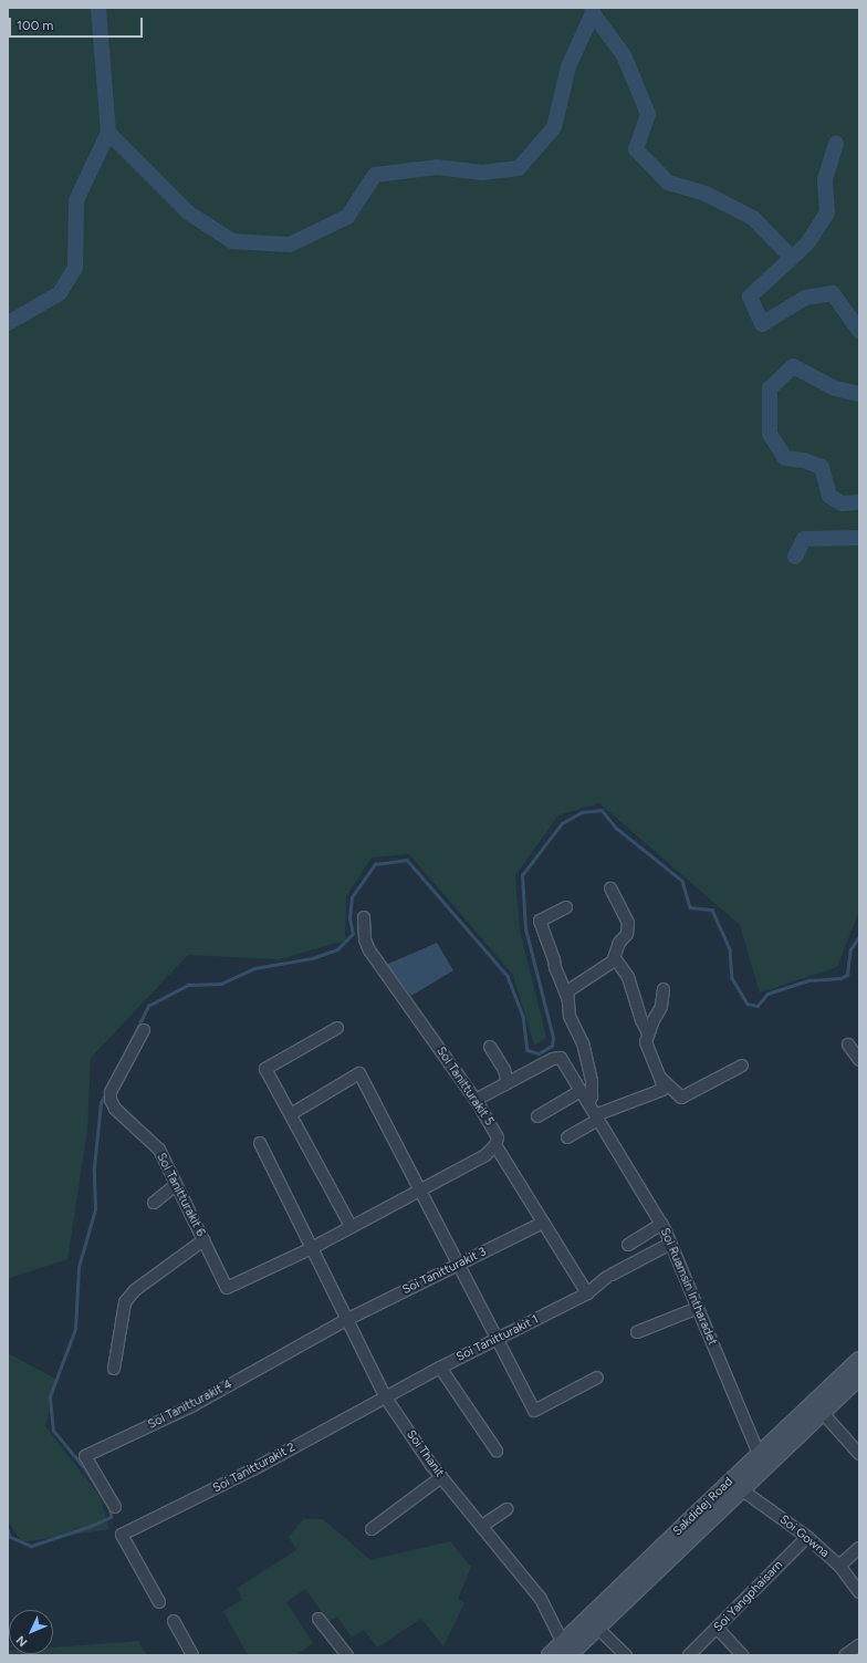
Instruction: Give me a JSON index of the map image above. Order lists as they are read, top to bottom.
{
  "streets": {
    "main road": ["Sakdidej Road"],
    "street": [
      "Soi Tanitturakit 5",
      "Soi Tanitturakit 6",
      "Soi Tanitturakit 3",
      "Soi Ruamsin Intharadet",
      "Soi Tanitturakit 1",
      "Soi Tanitturakit 4",
      "Soi Thanit",
      "Soi Tanitturakit 2",
      "Soi Gowna",
      "Soi Yangphaisarn"
    ]
  },
  "crossings": [
    ["Soi Tanitturakit 5", "Soi Tanitturakit 3"],
    ["Soi Tanitturakit 5", "Soi Tanitturakit 1"],
    ["Soi Tanitturakit 6", "Soi Thanit"],
    ["Soi Tanitturakit 3", "Soi Tanitturakit 4"],
    ["Soi Tanitturakit 3", "Soi Thanit"],
    ["Soi Ruamsin Intharadet", "Soi Tanitturakit 1"],
    ["Soi Ruamsin Intharadet", "Sakdidej Road"],
    ["Soi Tanitturakit 1", "Soi Thanit"],
    ["Soi Tanitturakit 1", "Soi Tanitturakit 2"],
    ["Soi Tanitturakit 4", "Soi Thanit"],
    ["Soi Thanit", "Soi Tanitturakit 2"],
    ["Soi Thanit", "Sakdidej Road"],
    ["Sakdidej Road", "Soi Gowna"],
    ["Soi Gowna", "Soi Yangphaisarn"]
  ],
  "scale_bar": "100 m",
  "north": "bottom left"
}
